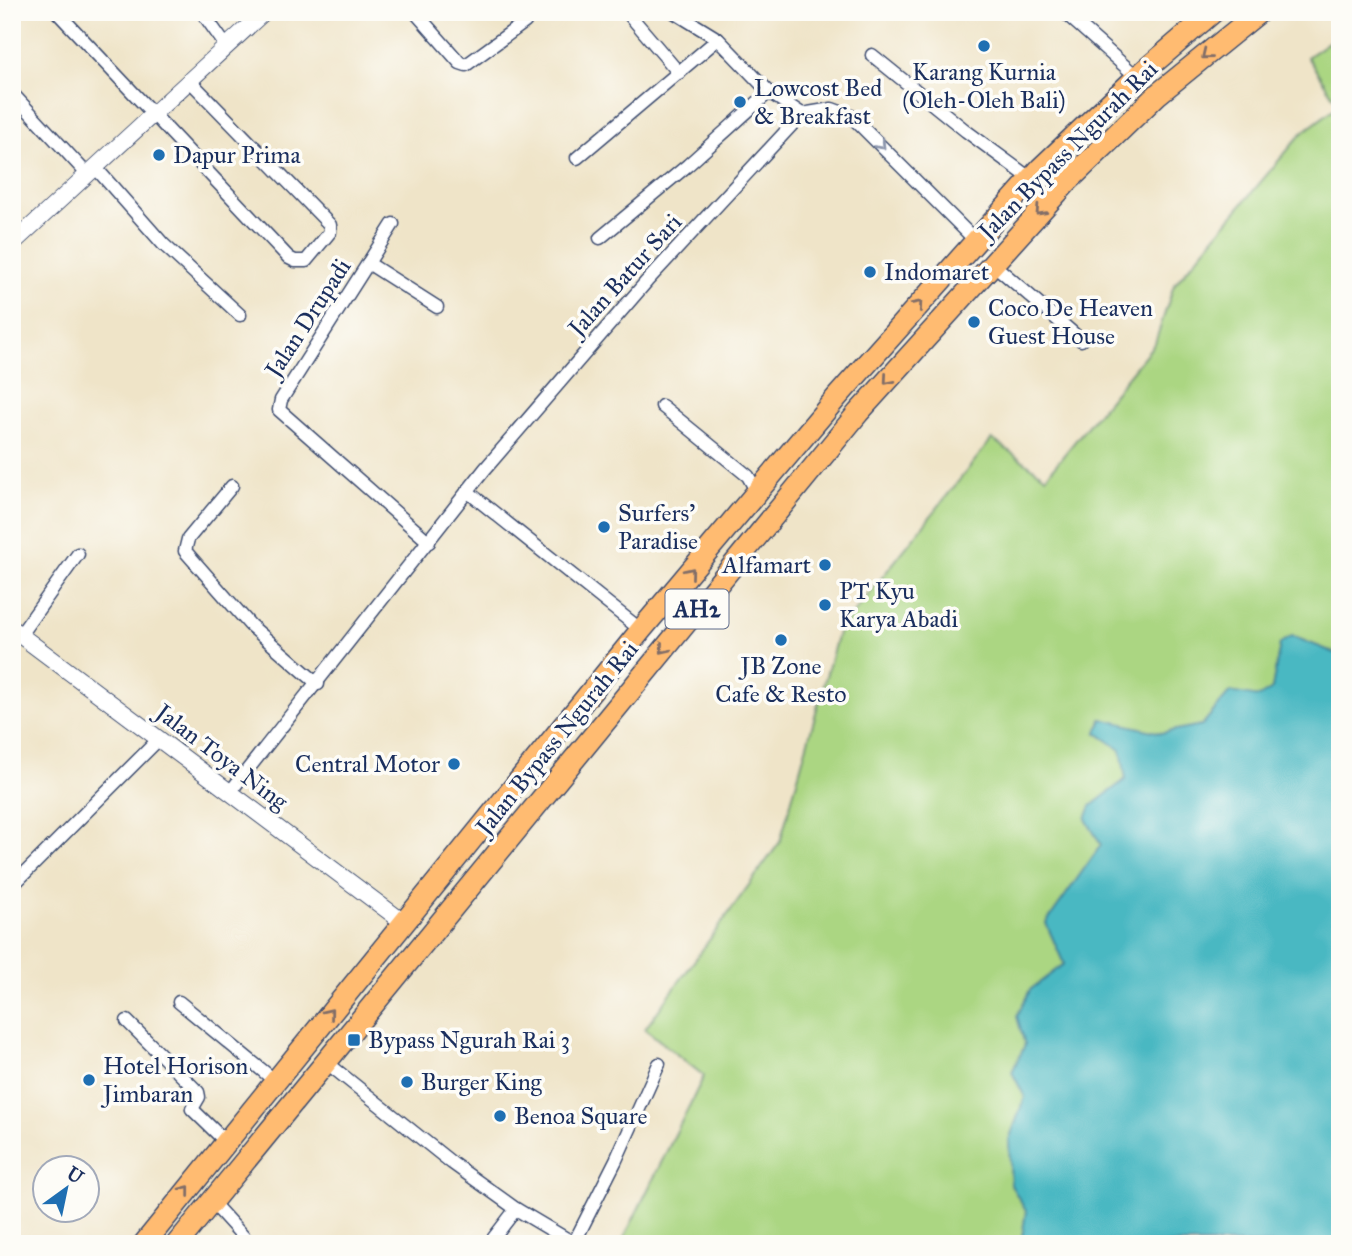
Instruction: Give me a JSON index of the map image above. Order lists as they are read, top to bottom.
{
  "streets": {
    "highway": ["Jalan Bypass Ngurah Rai", "AH2"],
    "street": ["Jalan Batur Sari", "Jalan Drupadi", "Jalan Toya Ning"]
  },
  "crossings": [
    ["Jalan Bypass Ngurah Rai", "Jalan Toya Ning"]
  ],
  "places": {
    "other": [
      "Karang Kurnia (Oleh-Oleh Bali)",
      "Lowcost Bed & Breakfast",
      "Dapur Prima",
      "Indomaret",
      "Coco De Heaven Guest House",
      "Surfers' Paradise",
      "Alfamart",
      "PT Kyu Karya Abadi",
      "JB Zone Cafe & Resto",
      "Central Motor",
      "Hotel Horison Jimbaran",
      "Burger King",
      "Benoa Square"
    ],
    "transit": ["Bypass Ngurah Rai 3"]
  },
  "north": "top right"
}
